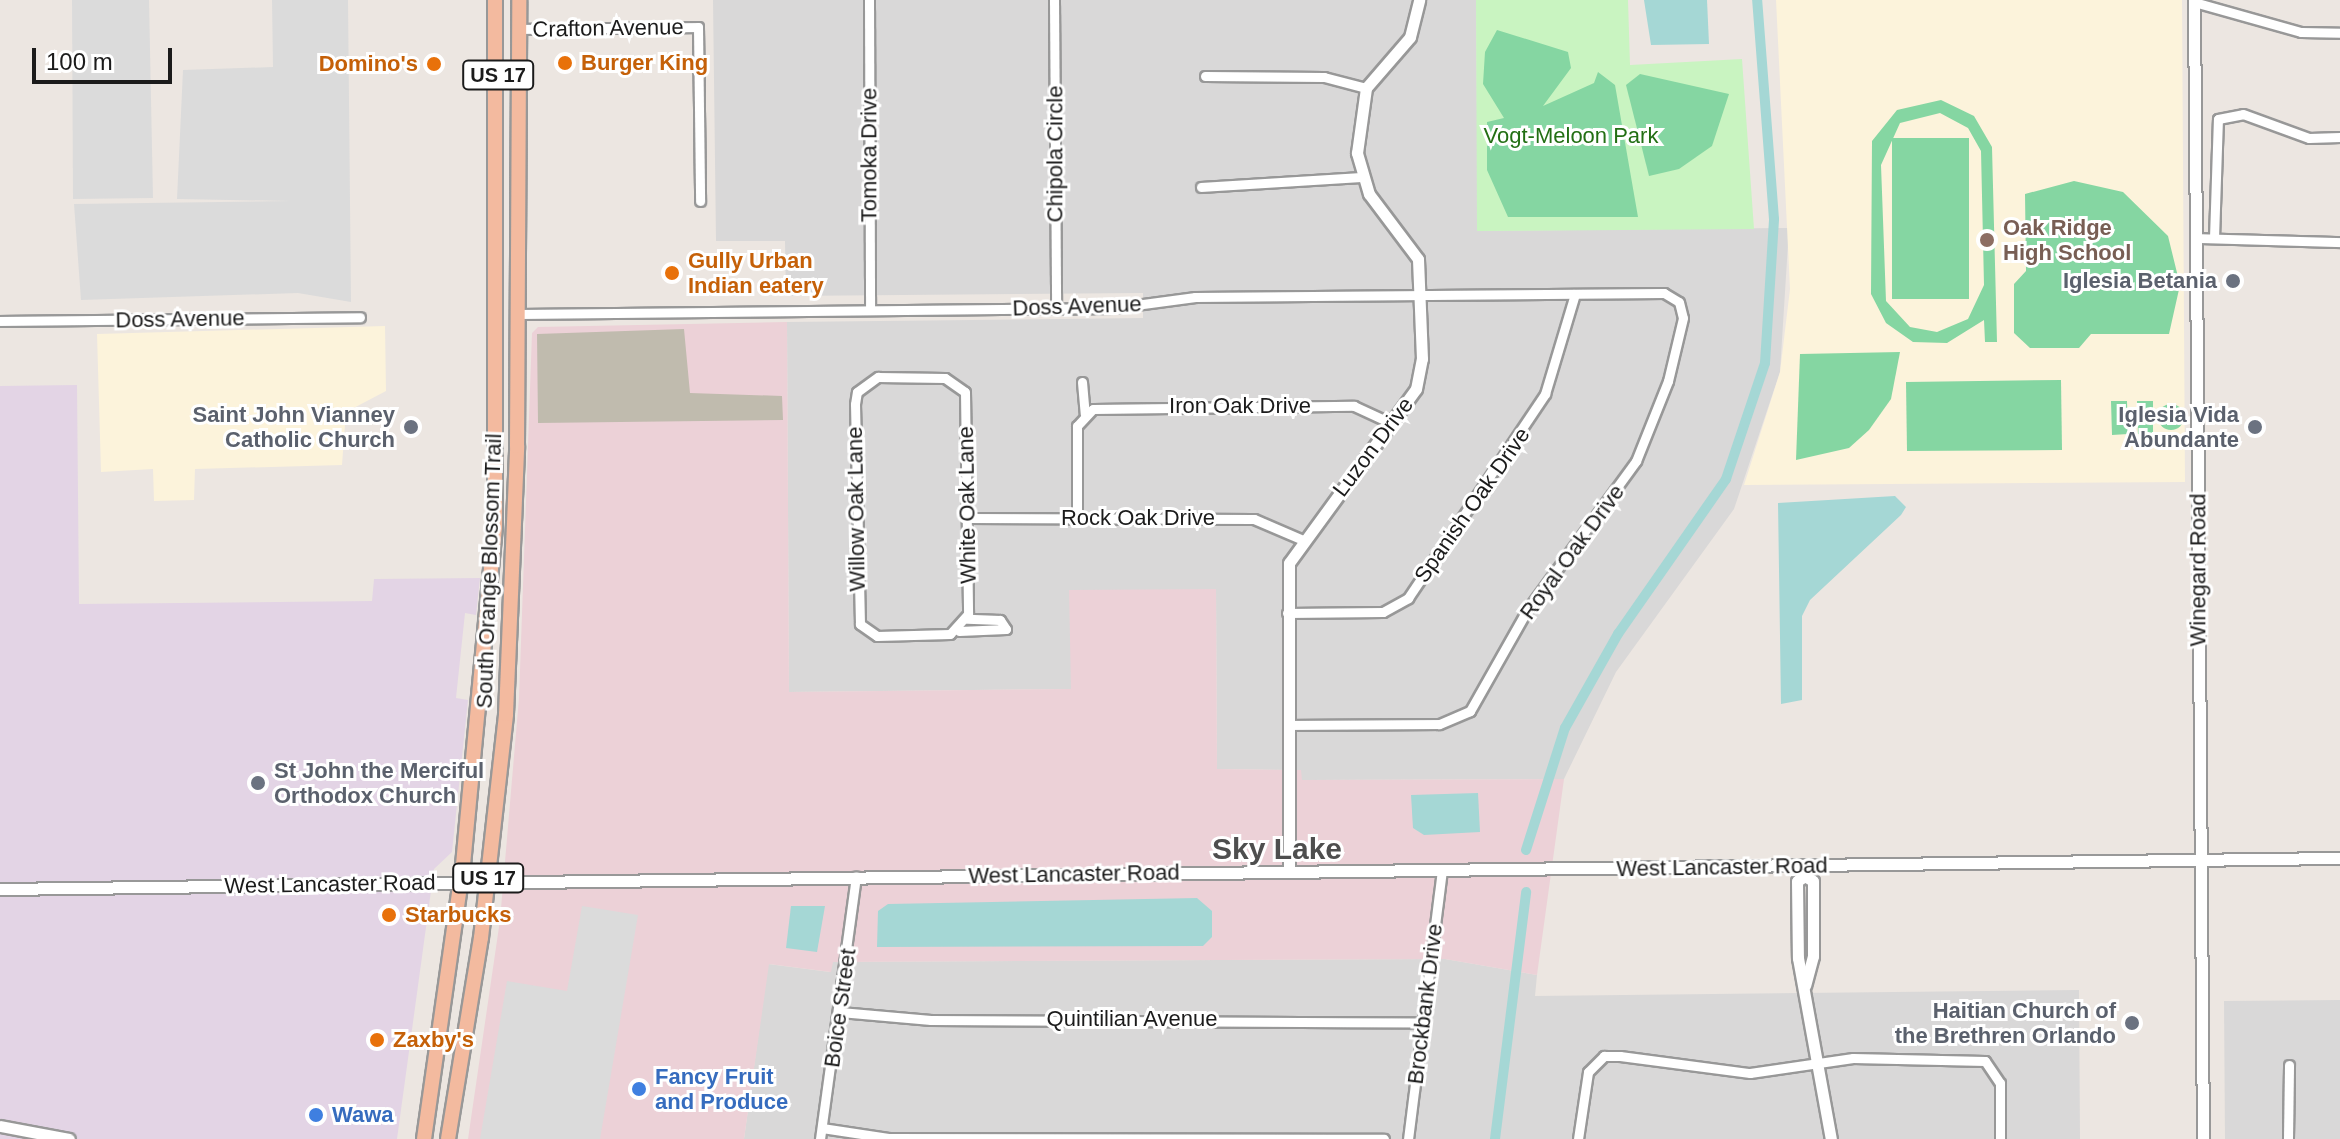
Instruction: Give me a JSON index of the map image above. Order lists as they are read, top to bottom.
{
  "streets": {
    "main road": ["US 17", "South Orange Blossom Trail"],
    "street": [
      "Crafton Avenue",
      "Chipola Circle",
      "Tomoka Drive",
      "Doss Avenue",
      "Iron Oak Drive",
      "Luzon Drive",
      "White Oak Lane",
      "Spanish Oak Drive",
      "Willow Oak Lane",
      "Rock Oak Drive",
      "Royal Oak Drive",
      "Winegard Road",
      "West Lancaster Road",
      "Brockbank Drive",
      "Boice Street",
      "Quintilian Avenue"
    ]
  },
  "crossings": [
    ["Crafton Avenue", "South Orange Blossom Trail"],
    ["Chipola Circle", "Doss Avenue"],
    ["Tomoka Drive", "Doss Avenue"],
    ["Doss Avenue", "Luzon Drive"],
    ["Doss Avenue", "Spanish Oak Drive"],
    ["Doss Avenue", "Royal Oak Drive"],
    ["Doss Avenue", "South Orange Blossom Trail"],
    ["Iron Oak Drive", "Luzon Drive"],
    ["Luzon Drive", "Spanish Oak Drive"],
    ["Luzon Drive", "Rock Oak Drive"],
    ["Luzon Drive", "Royal Oak Drive"],
    ["Luzon Drive", "West Lancaster Road"],
    ["White Oak Lane", "Willow Oak Lane"],
    ["White Oak Lane", "Rock Oak Drive"],
    ["Winegard Road", "West Lancaster Road"],
    ["South Orange Blossom Trail", "West Lancaster Road"],
    ["West Lancaster Road", "Brockbank Drive"],
    ["West Lancaster Road", "Boice Street"],
    ["Brockbank Drive", "Quintilian Avenue"],
    ["Boice Street", "Quintilian Avenue"]
  ],
  "districts": ["Sky Lake"],
  "parks": ["Vogt-Meloon Park"],
  "places": [
    "Burger King",
    "Domino's",
    "Oak Ridge High School",
    "Gully Urban Indian eatery",
    "Iglesia Betania",
    "Saint John Vianney Catholic Church",
    "Iglesia Vida Abundante",
    "St John the Merciful Orthodox Church",
    "Starbucks",
    "Haitian Church of the Brethren Orlando",
    "Zaxby's",
    "Fancy Fruit and Produce",
    "Wawa"
  ],
  "scale_bar": "100 m"
}
